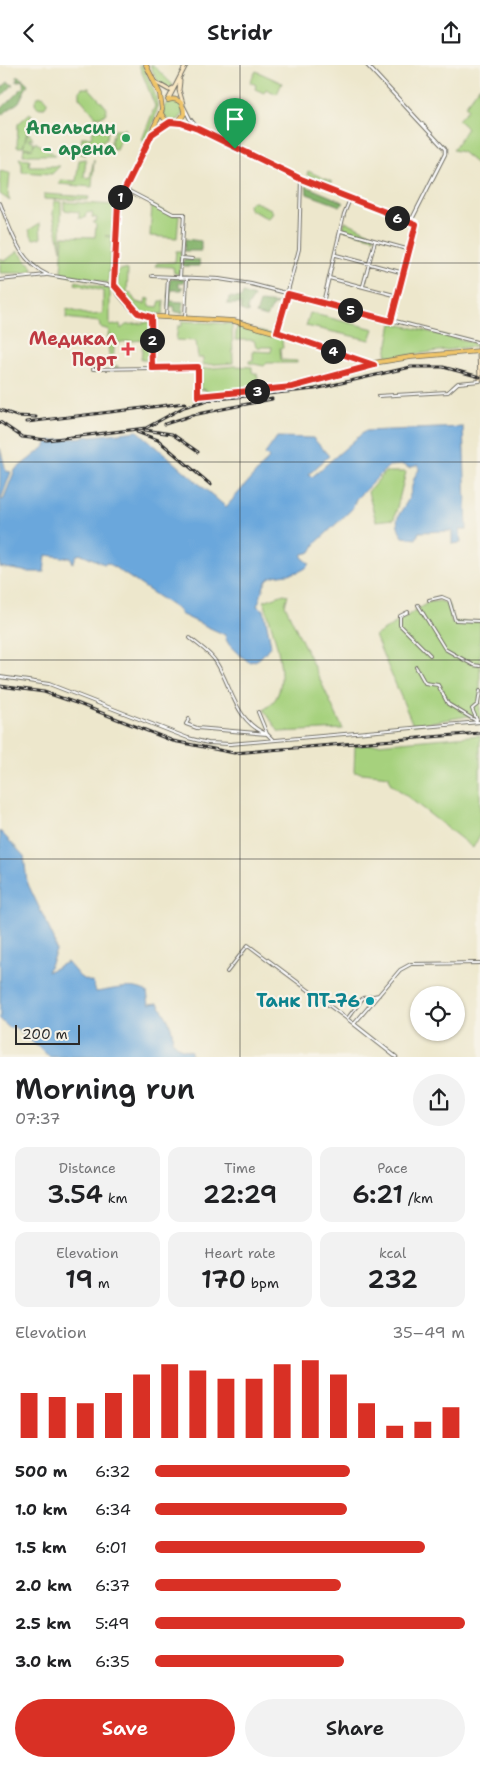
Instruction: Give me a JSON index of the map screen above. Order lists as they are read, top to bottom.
{
  "places": {
    "other": ["Апельсин - арена", "Танк ПТ-76"],
    "health": ["Медикал Порт"]
  },
  "scale_bar": "200 m",
  "page": {
    "header": "Stridr",
    "pins": [
      "1",
      "6",
      "5",
      "2",
      "4",
      "3"
    ],
    "scale": "200 m",
    "heading": ["Morning run", "07:37"],
    "stats": [
      ["Distance", "3.54 km"],
      ["Time", "22:29"],
      ["Pace", "6:21 /km"],
      ["Elevation", "19 m"],
      ["Heart rate", "170 bpm"],
      ["kcal", "232"]
    ],
    "chart": ["Elevation", "35–49 m"],
    "list": [
      {
        "name": "500 m",
        "note": "6:32"
      },
      {
        "name": "1.0 km",
        "note": "6:34"
      },
      {
        "name": "1.5 km",
        "note": "6:01"
      },
      {
        "name": "2.0 km",
        "note": "6:37"
      },
      {
        "name": "2.5 km",
        "note": "5:49"
      },
      {
        "name": "3.0 km",
        "note": "6:35"
      }
    ],
    "buttons": ["Save", "Share"]
  }
}
